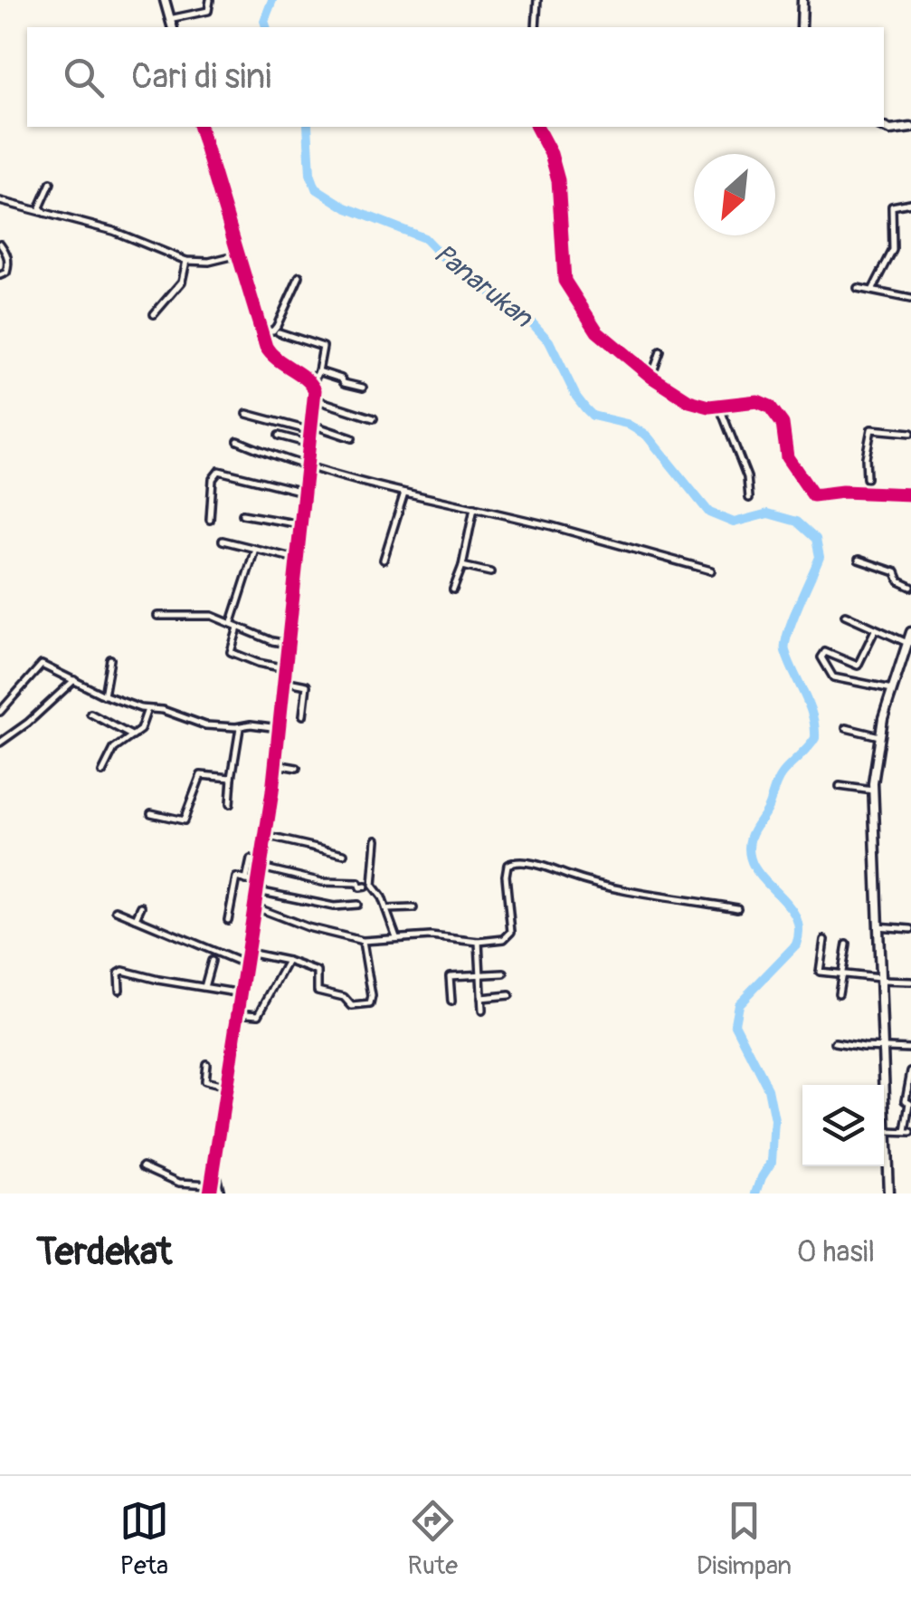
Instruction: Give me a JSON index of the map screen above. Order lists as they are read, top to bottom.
{
  "water": ["Panarukan"],
  "north": "bottom left",
  "page": {
    "search": "Cari di sini",
    "heading": ["Terdekat", "0 hasil"],
    "nav": ["Peta", "Rute", "Disimpan"]
  }
}
